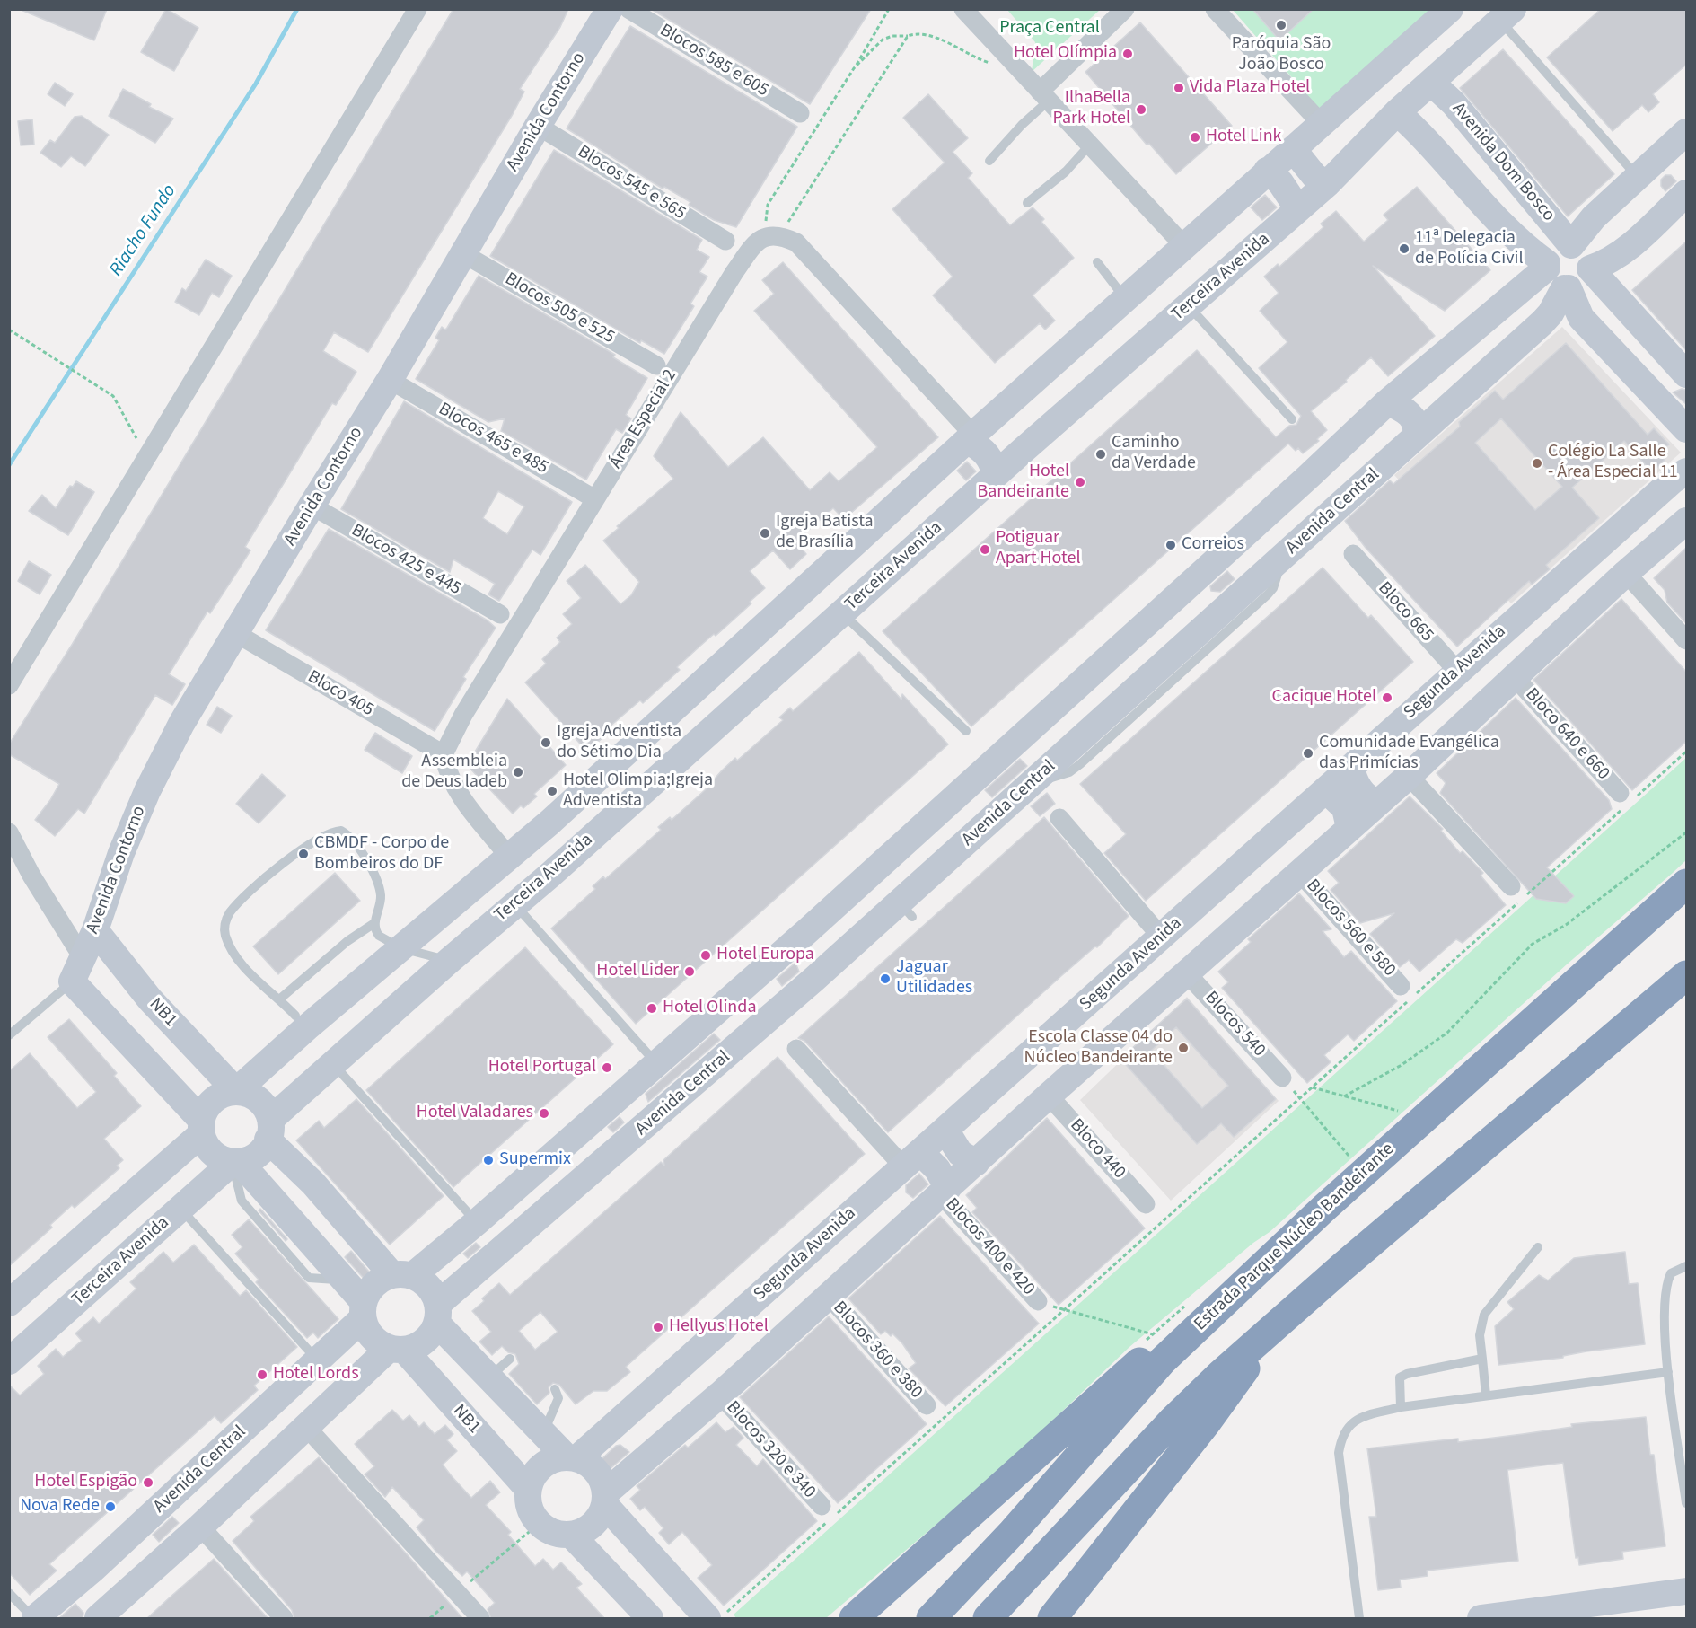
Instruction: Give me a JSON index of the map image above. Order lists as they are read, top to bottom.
{
  "streets": {
    "highway": ["Estrada Parque Núcleo Bandeirante"],
    "street": [
      "Blocos 585 e 605",
      "Avenida Contorno",
      "Avenida Dom Bosco",
      "Blocos 545 e 565",
      "Terceira Avenida",
      "Blocos 505 e 525",
      "Área Especial 2",
      "Blocos 465 e 485",
      "Avenida Central",
      "Blocos 425 e 445",
      "Bloco 665",
      "Segunda Avenida",
      "Bloco 405",
      "Bloco 640 e 660",
      "Blocos 560 e 580",
      "NB1",
      "Blocos 540",
      "Bloco 440",
      "Blocos 400 e 420",
      "Blocos 360 e 380",
      "Blocos 320 e 340"
    ]
  },
  "crossings": [
    ["Avenida Contorno", "Blocos 545 e 565"],
    ["Avenida Contorno", "Blocos 505 e 525"],
    ["Avenida Contorno", "Blocos 465 e 485"],
    ["Avenida Contorno", "Blocos 425 e 445"],
    ["Avenida Contorno", "Bloco 405"],
    ["Avenida Contorno", "NB1"],
    ["Avenida Dom Bosco", "Terceira Avenida"],
    ["Avenida Dom Bosco", "Avenida Central"],
    ["Terceira Avenida", "NB1"],
    ["Área Especial 2", "Blocos 465 e 485"],
    ["Área Especial 2", "Bloco 405"],
    ["Avenida Central", "NB1"],
    ["Bloco 665", "Segunda Avenida"],
    ["Segunda Avenida", "NB1"]
  ],
  "water": ["Riacho Fundo"],
  "parks": ["Praça Central"],
  "places": [
    "Paróquia São João Bosco",
    "Hotel Olímpia",
    "Vida Plaza Hotel",
    "IlhaBella Park Hotel",
    "Hotel Link",
    "11ª Delegacia de Polícia Civil",
    "Caminho da Verdade",
    "Colégio La Salle - Área Especial 11",
    "Hotel Bandeirante",
    "Igreja Batista de Brasília",
    "Correios",
    "Potiguar Apart Hotel",
    "Cacique Hotel",
    "Igreja Adventista do Sétimo Dia",
    "Comunidade Evangélica das Primícias",
    "Assembleia de Deus ladeb",
    "Hotel Olimpia;Igreja Adventista",
    "CBMDF - Corpo de Bombeiros do DF",
    "Hotel Europa",
    "Hotel Lider",
    "Jaguar Utilidades",
    "Hotel Olinda",
    "Escola Classe 04 do Núcleo Bandeirante",
    "Hotel Portugal",
    "Hotel Valadares",
    "Supermix",
    "Hellyus Hotel",
    "Hotel Lords",
    "Hotel Espigão",
    "Nova Rede"
  ]
}
